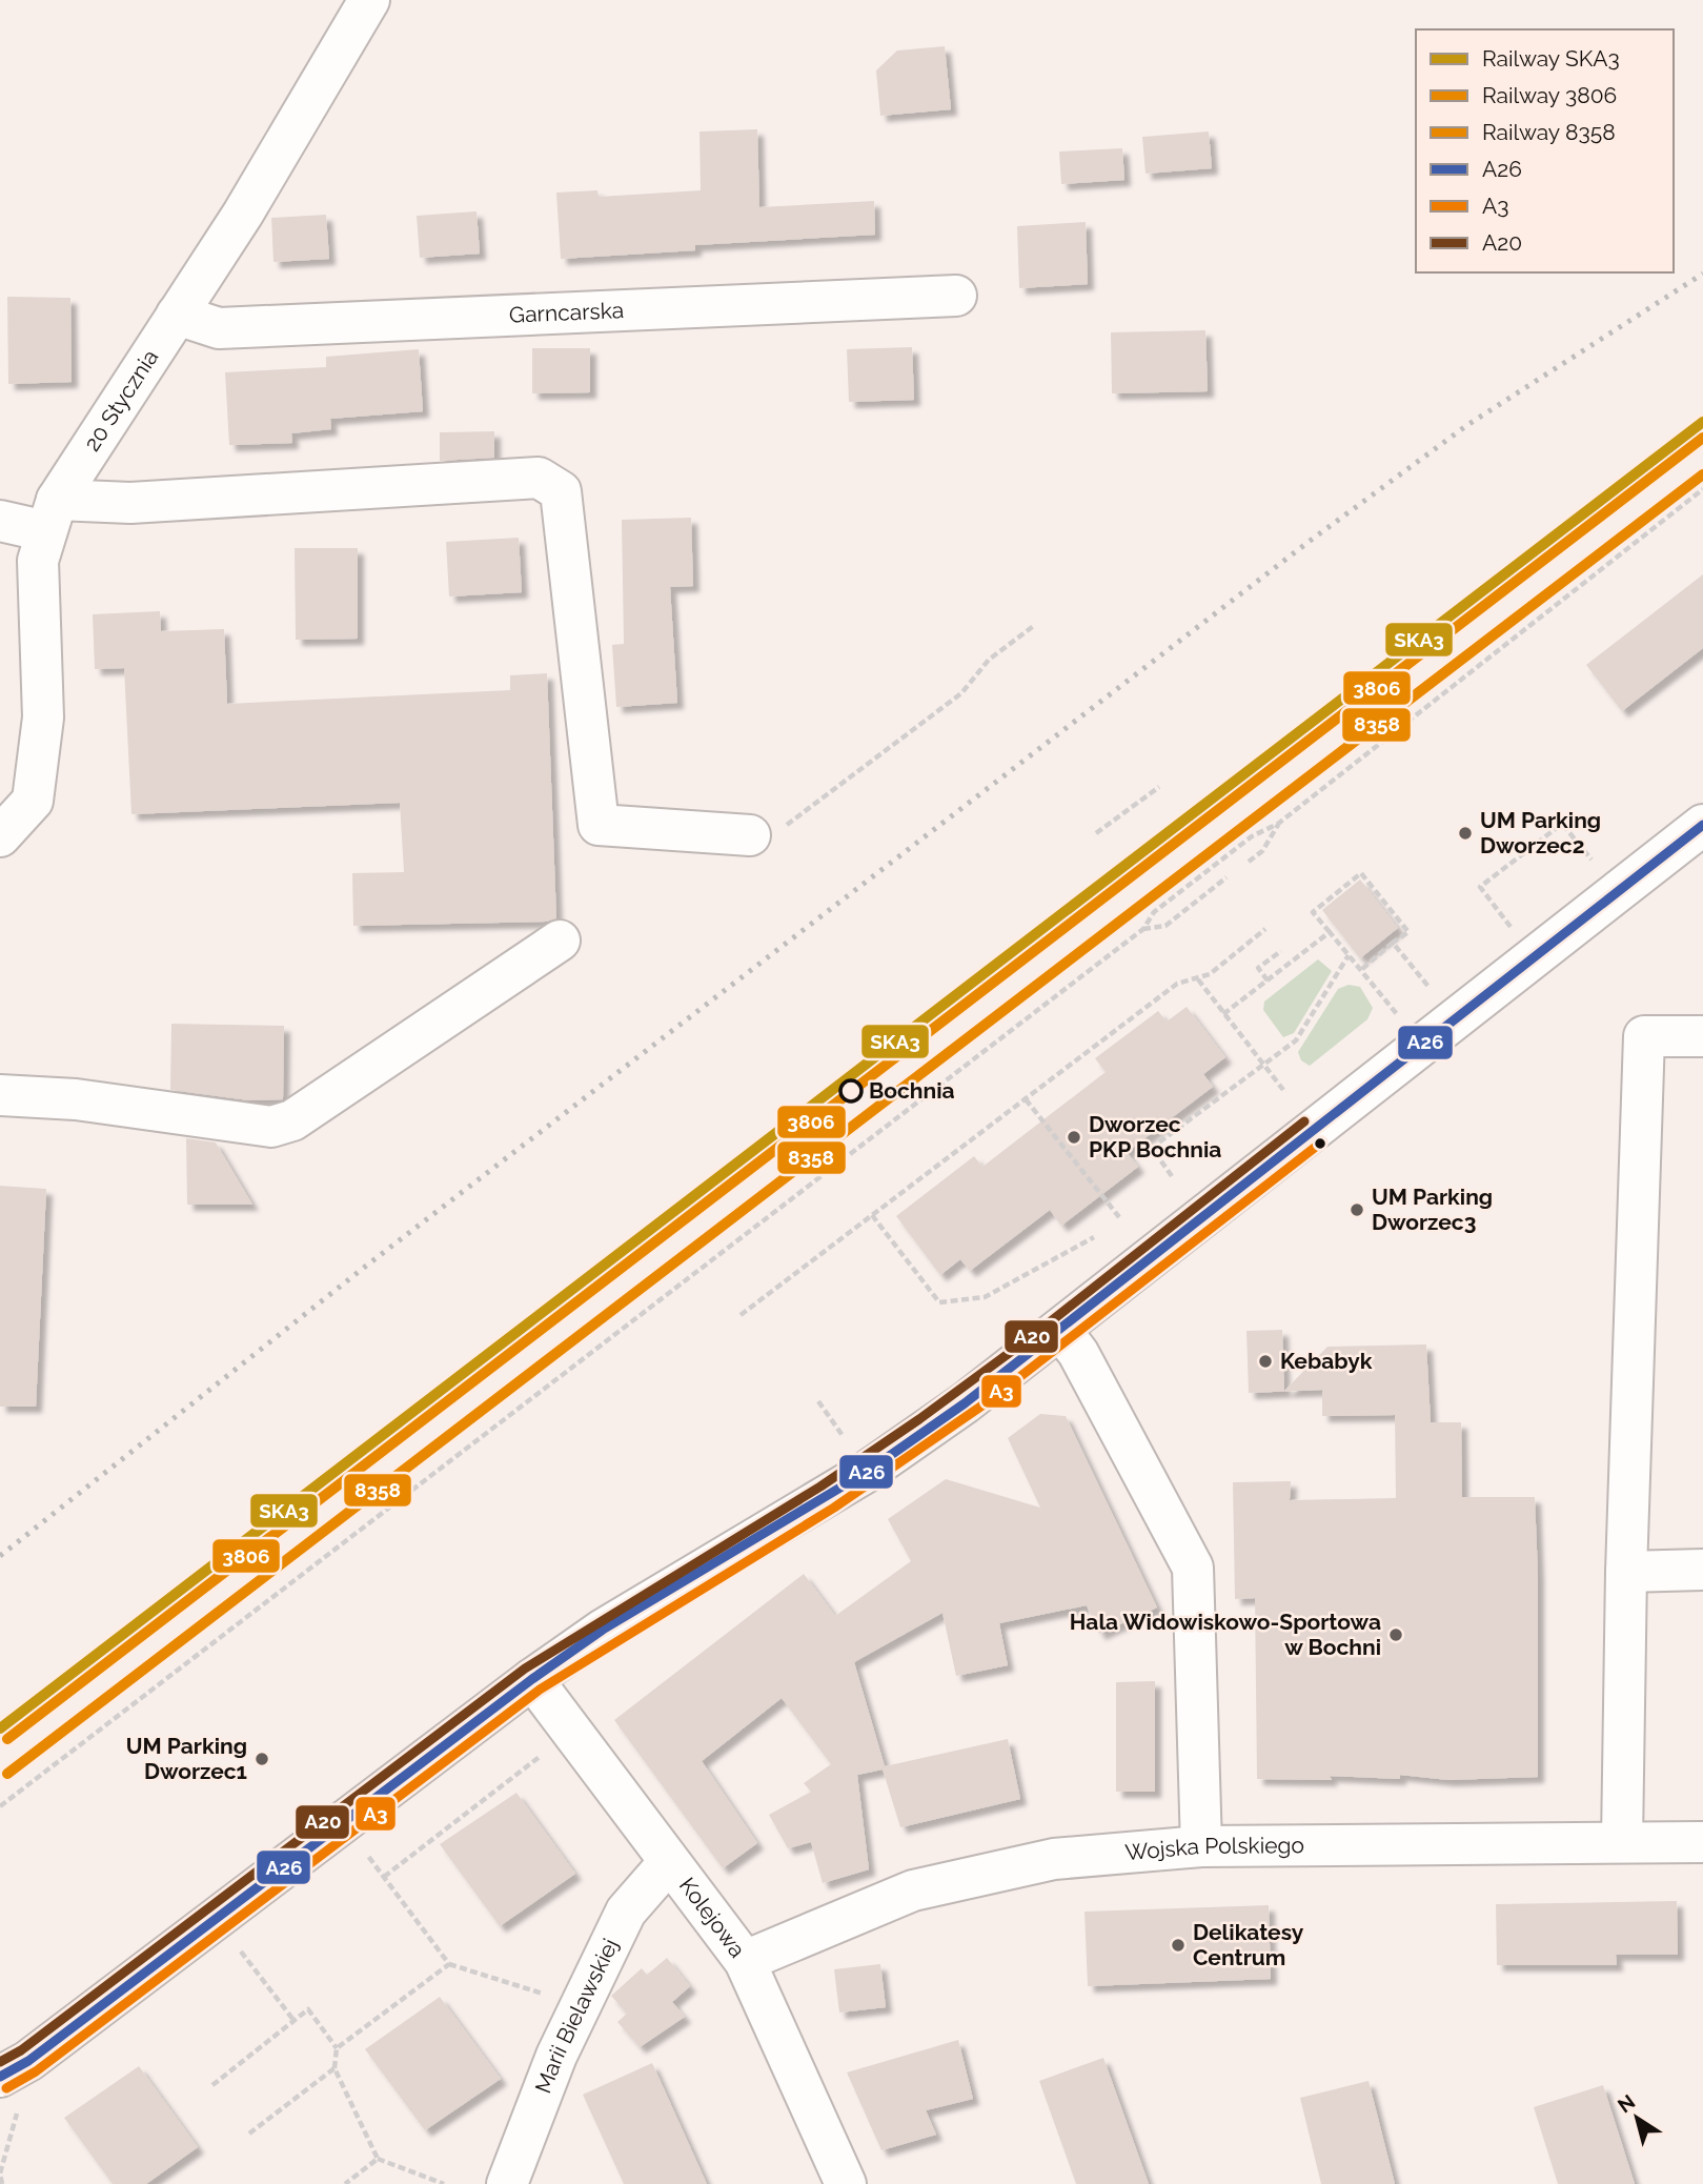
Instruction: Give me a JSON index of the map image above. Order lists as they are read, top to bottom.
{
  "streets": {
    "street": [
      "Garncarska",
      "20 Stycznia",
      "Wojska Polskiego",
      "Kolejowa",
      "Marii Bielawskiej"
    ]
  },
  "crossings": [
    ["Garncarska", "20 Stycznia"],
    ["Wojska Polskiego", "Kolejowa"],
    ["Kolejowa", "Marii Bielawskiej"]
  ],
  "places": [
    "UM Parking Dworzec2",
    "Bochnia",
    "Dworzec PKP Bochnia",
    "UM Parking Dworzec3",
    "Kebabyk",
    "Hala Widowiskowo-Sportowa w Bochni",
    "UM Parking Dworzec1",
    "Delikatesy Centrum"
  ],
  "lines": [
    "rail line SKA3",
    "rail line 3806",
    "rail line 8358",
    "transit line A26",
    "transit line A20",
    "transit line A3"
  ],
  "legend": [
    "Railway SKA3",
    "Railway 3806",
    "Railway 8358",
    "A26",
    "A3",
    "A20"
  ],
  "north": "top left"
}
